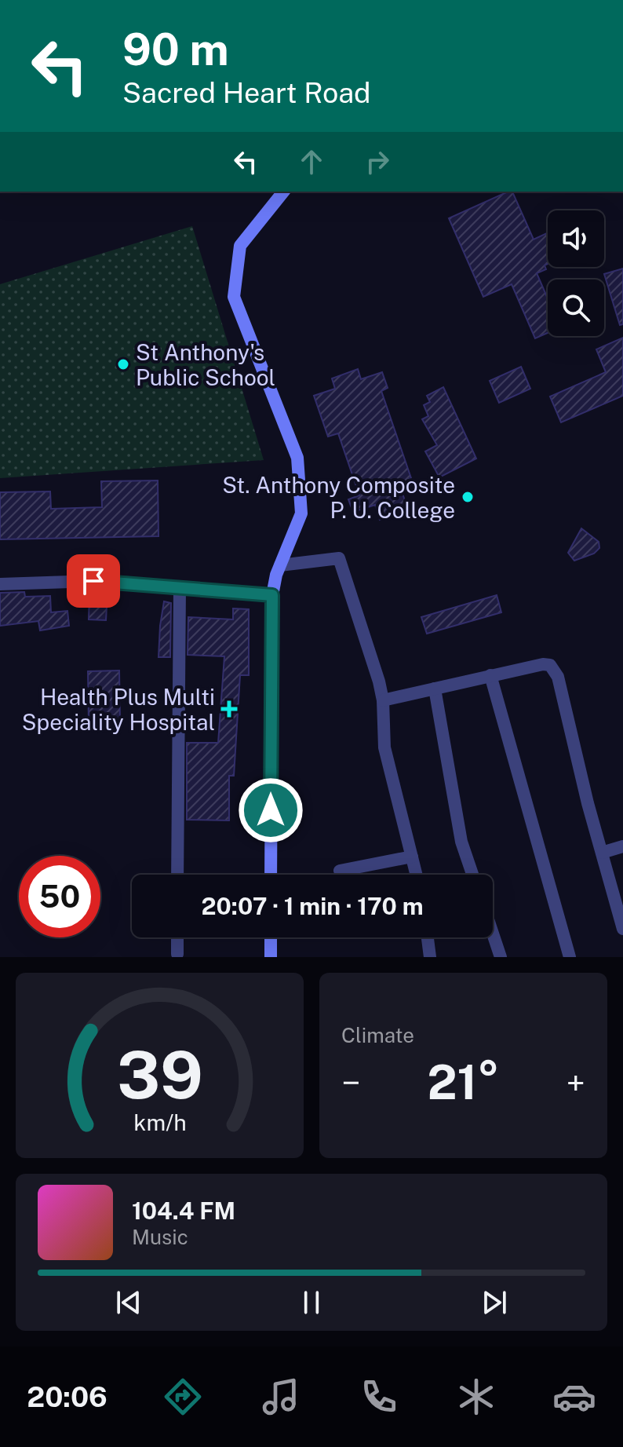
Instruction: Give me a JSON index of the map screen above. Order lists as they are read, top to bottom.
{
  "places": {
    "other": ["St Anthony's Public School", "St. Anthony Composite P. U. College"],
    "health": ["Health Plus Multi Speciality Hospital"]
  },
  "page": {
    "turn": ["90 m", "Sacred Heart Road"],
    "limit": "50",
    "trip": "20:07 · 1 min · 170 m",
    "tile": "Climate",
    "heat": ["−", "21°", "+"],
    "song": ["104.4 FM", "Music"],
    "tabs": "20:06",
    "gauge": ["39", "km/h"]
  }
}
